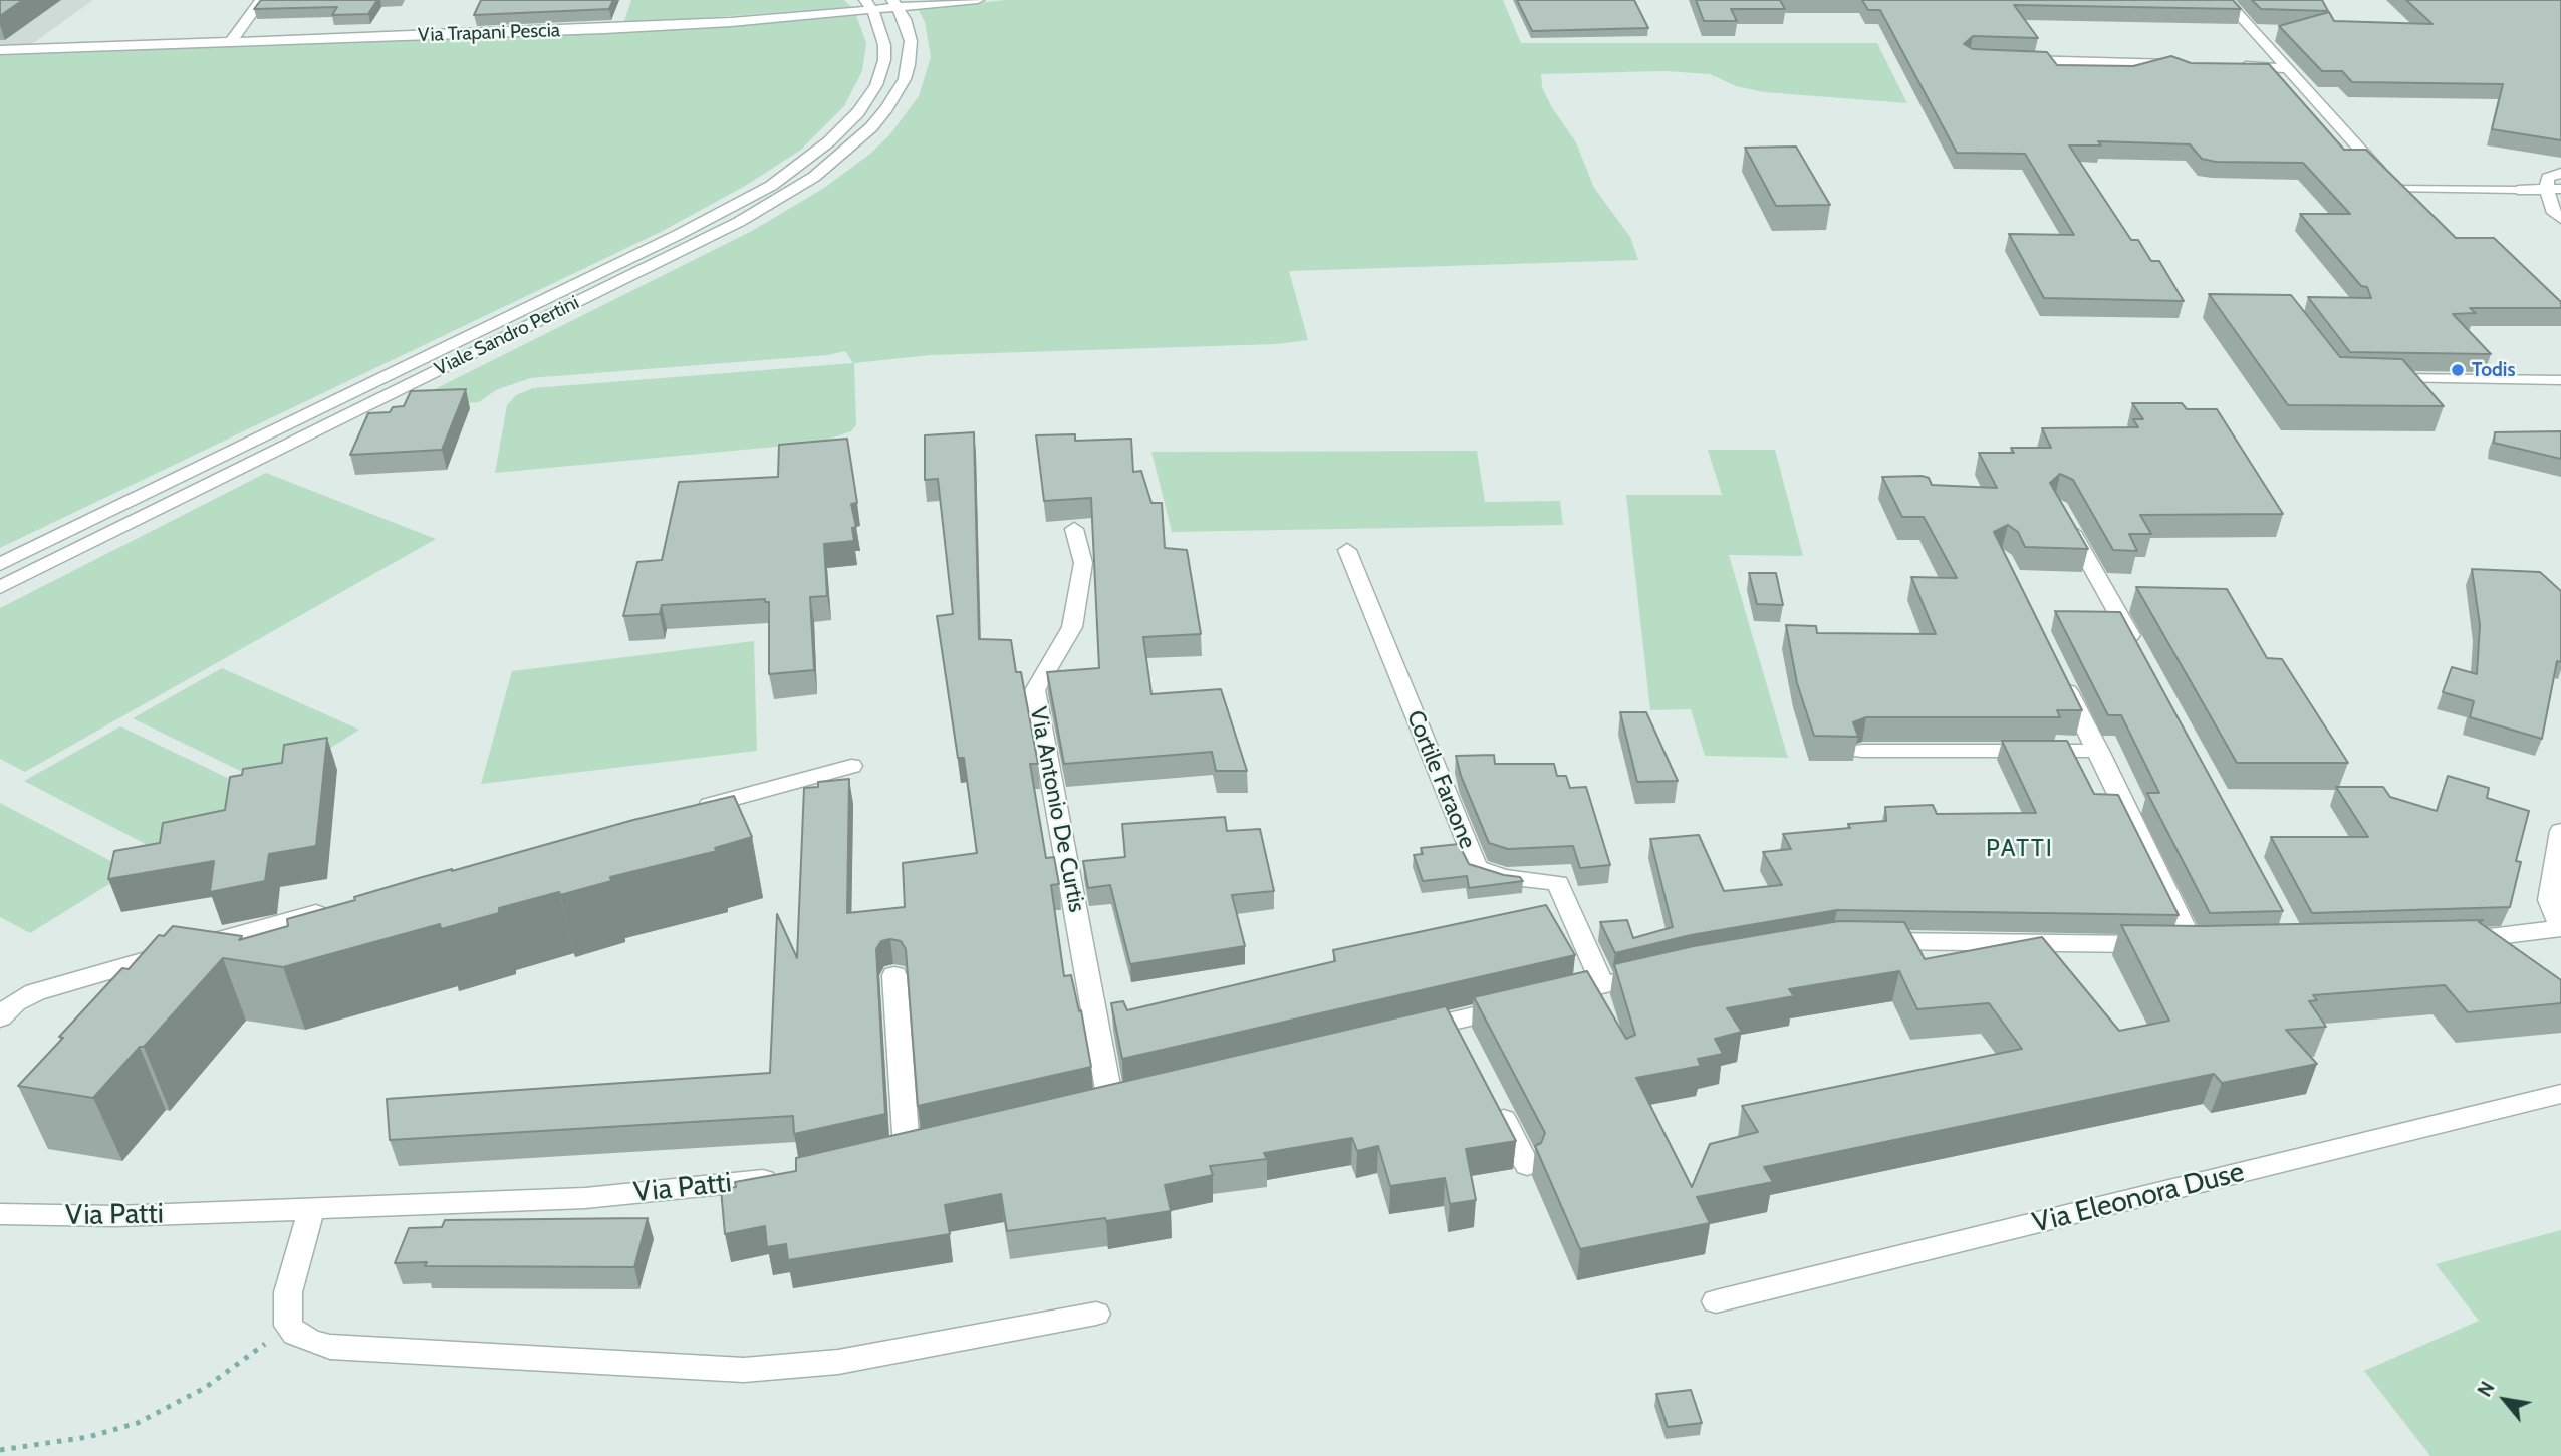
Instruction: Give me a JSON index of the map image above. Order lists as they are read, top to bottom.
{
  "streets": {
    "street": [
      "Via Trapani Pescia",
      "Viale Sandro Pertini",
      "Cortile Faraone",
      "Via Antonio De Curtis",
      "Via Patti",
      "Via Eleonora Duse"
    ]
  },
  "crossings": [
    ["Via Trapani Pescia", "Viale Sandro Pertini"]
  ],
  "districts": ["PATTI"],
  "places": ["Todis"],
  "north": "top left"
}
